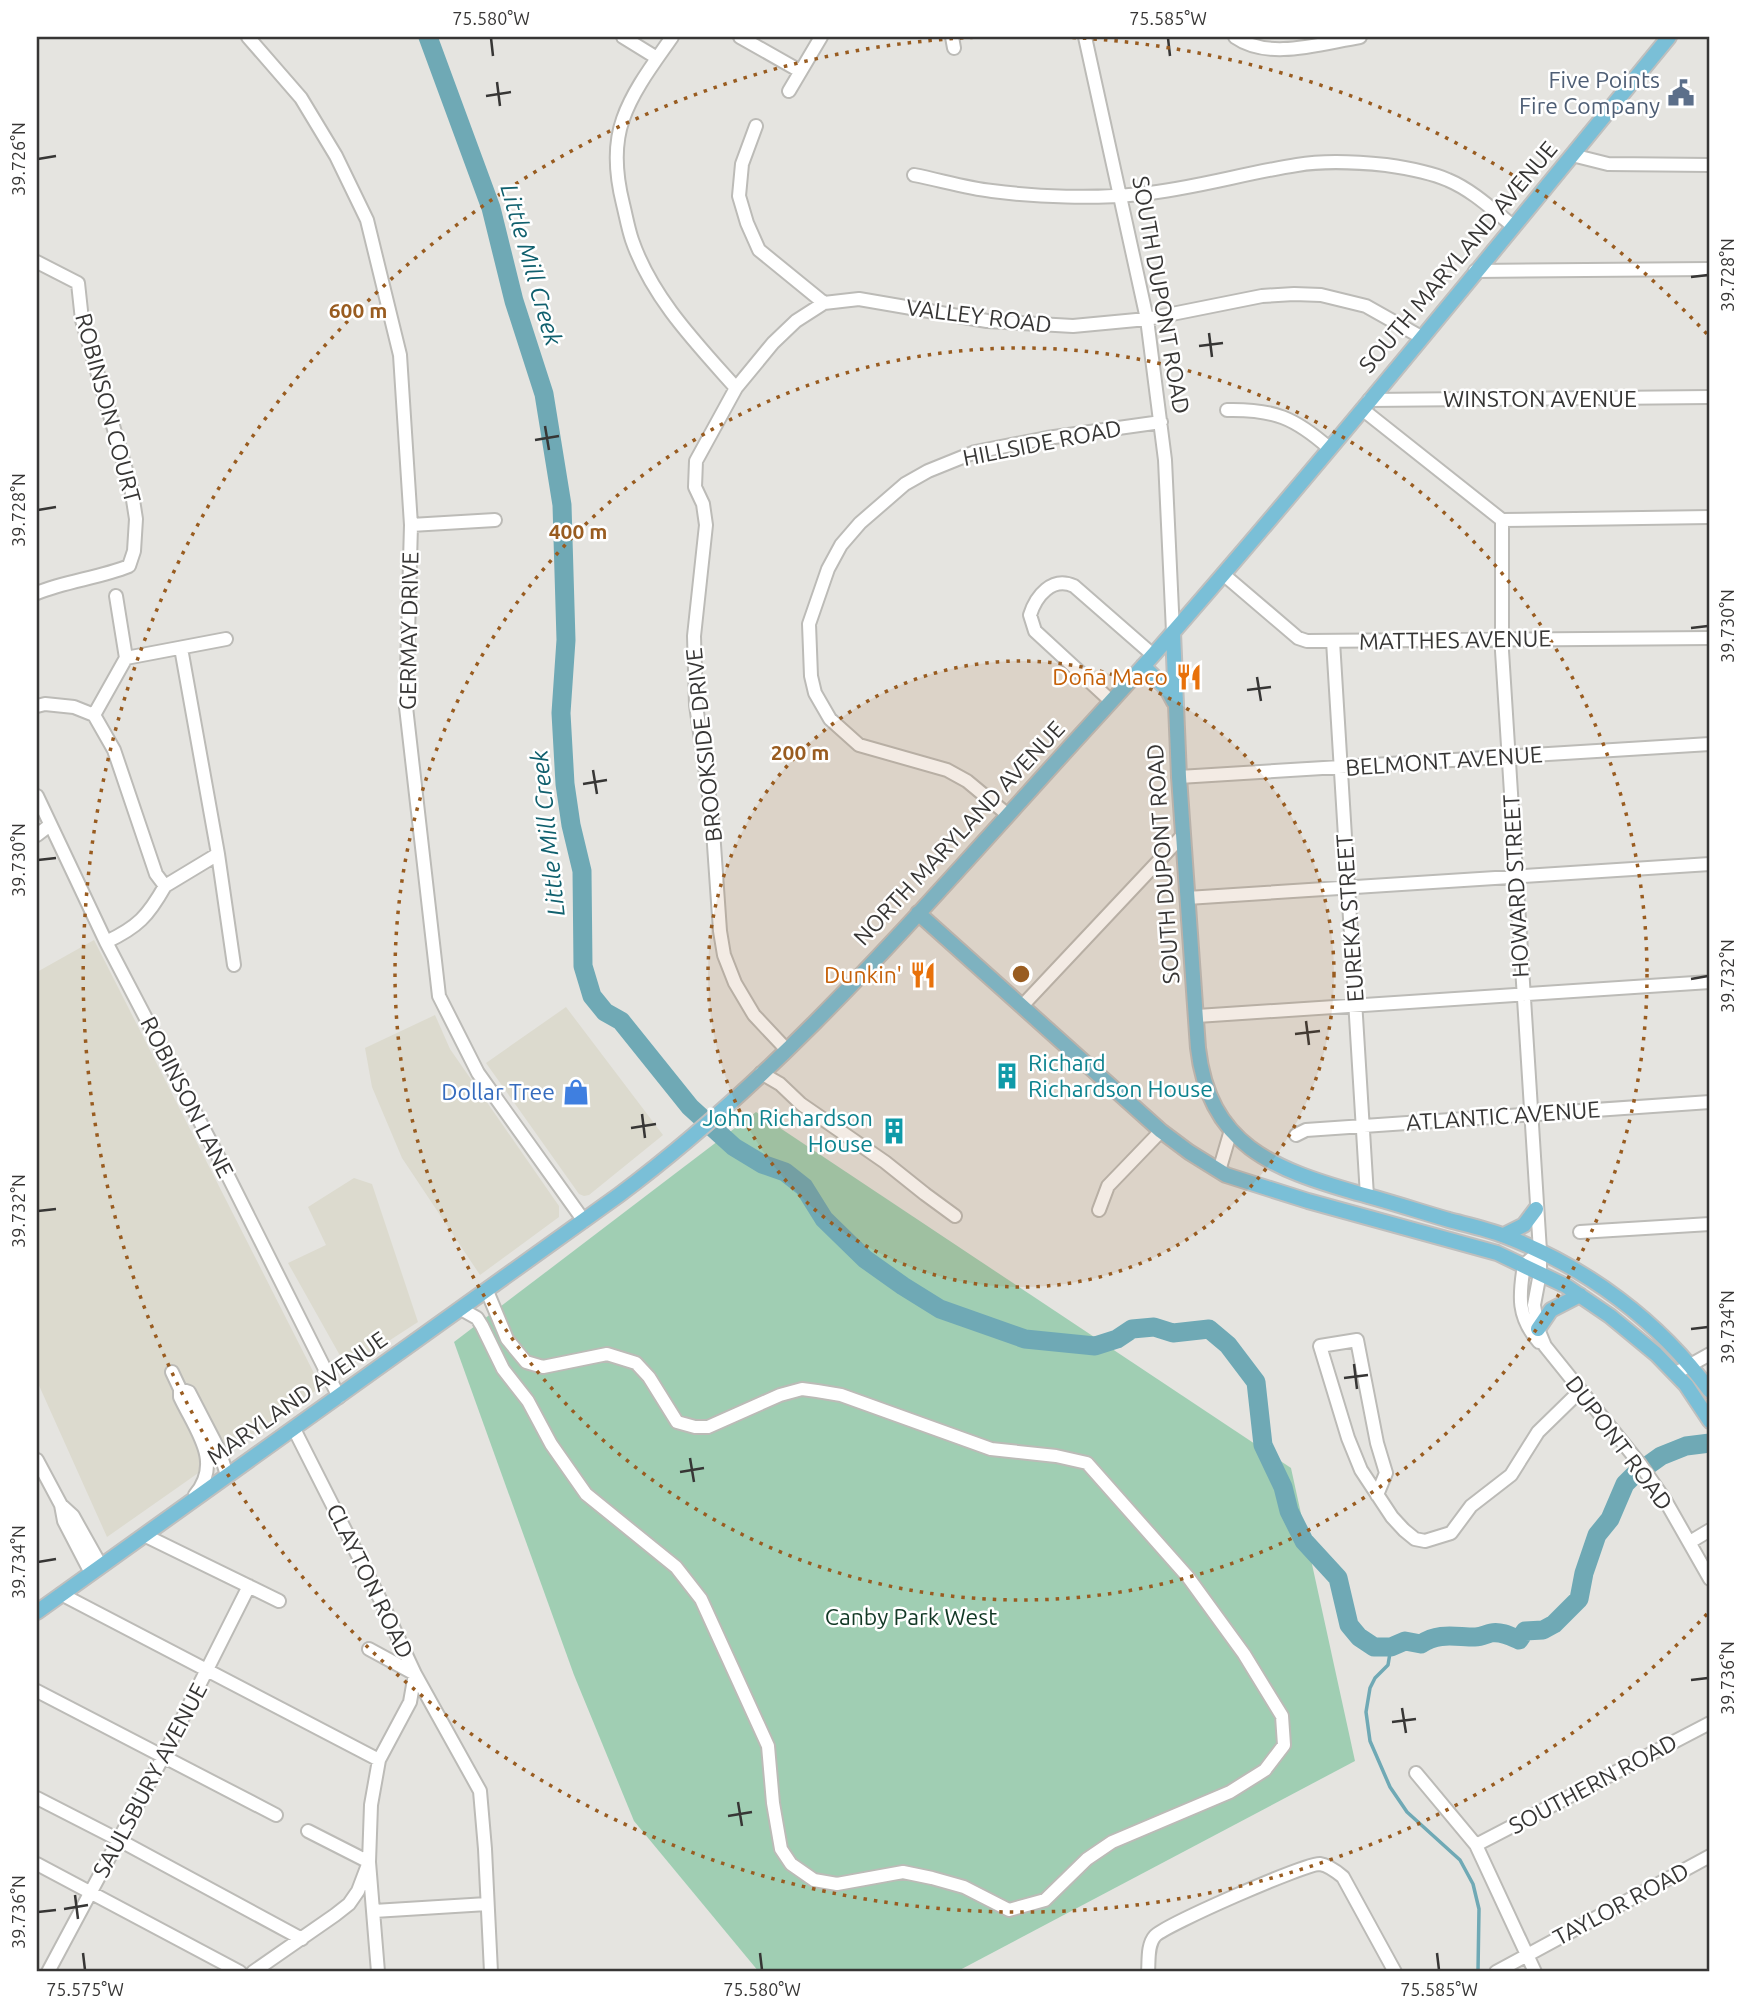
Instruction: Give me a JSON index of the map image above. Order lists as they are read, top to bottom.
{
  "streets": {
    "main road": [
      "SOUTH MARYLAND AVENUE",
      "SOUTH DUPONT ROAD",
      "NORTH MARYLAND AVENUE",
      "MARYLAND AVENUE"
    ],
    "street": [
      "VALLEY ROAD",
      "WINSTON AVENUE",
      "ROBINSON COURT",
      "HILLSIDE ROAD",
      "GERMAY DRIVE",
      "MATTHES AVENUE",
      "BROOKSIDE DRIVE",
      "BELMONT AVENUE",
      "HOWARD STREET",
      "EUREKA STREET",
      "ROBINSON LANE",
      "ATLANTIC AVENUE",
      "DUPONT ROAD",
      "CLAYTON ROAD",
      "SAULSBURY AVENUE",
      "SOUTHERN ROAD",
      "TAYLOR ROAD"
    ]
  },
  "crossings": [
    ["SOUTH MARYLAND AVENUE", "VALLEY ROAD"],
    ["SOUTH MARYLAND AVENUE", "WINSTON AVENUE"],
    ["SOUTH MARYLAND AVENUE", "NORTH MARYLAND AVENUE"],
    ["SOUTH DUPONT ROAD", "VALLEY ROAD"],
    ["SOUTH DUPONT ROAD", "HILLSIDE ROAD"],
    ["SOUTH DUPONT ROAD", "BELMONT AVENUE"],
    ["SOUTH DUPONT ROAD", "NORTH MARYLAND AVENUE"],
    ["SOUTH DUPONT ROAD", "HOWARD STREET"],
    ["SOUTH DUPONT ROAD", "EUREKA STREET"],
    ["SOUTH DUPONT ROAD", "DUPONT ROAD"],
    ["VALLEY ROAD", "BROOKSIDE DRIVE"],
    ["WINSTON AVENUE", "NORTH MARYLAND AVENUE"],
    ["HILLSIDE ROAD", "NORTH MARYLAND AVENUE"],
    ["GERMAY DRIVE", "NORTH MARYLAND AVENUE"],
    ["GERMAY DRIVE", "MARYLAND AVENUE"],
    ["MATTHES AVENUE", "NORTH MARYLAND AVENUE"],
    ["MATTHES AVENUE", "HOWARD STREET"],
    ["MATTHES AVENUE", "EUREKA STREET"],
    ["BROOKSIDE DRIVE", "NORTH MARYLAND AVENUE"],
    ["BELMONT AVENUE", "HOWARD STREET"],
    ["BELMONT AVENUE", "EUREKA STREET"],
    ["NORTH MARYLAND AVENUE", "MARYLAND AVENUE"],
    ["HOWARD STREET", "ATLANTIC AVENUE"],
    ["HOWARD STREET", "DUPONT ROAD"],
    ["EUREKA STREET", "ATLANTIC AVENUE"],
    ["ROBINSON LANE", "MARYLAND AVENUE"],
    ["MARYLAND AVENUE", "CLAYTON ROAD"]
  ],
  "water": ["Little Mill Creek"],
  "parks": ["Canby Park West"],
  "places": {
    "public building": ["Five Points Fire Company"],
    "restaurant": ["Doña Maco", "Dunkin'"],
    "building": ["Richard Richardson House", "John Richardson House"],
    "shop": ["Dollar Tree"]
  },
  "coordinates": [
    "75.580°W",
    "75.585°W",
    "39.726°N",
    "39.728°N",
    "39.730°N",
    "39.732°N",
    "39.734°N",
    "39.736°N",
    "75.575°W"
  ],
  "rings": ["600 m", "400 m", "200 m"]
}
